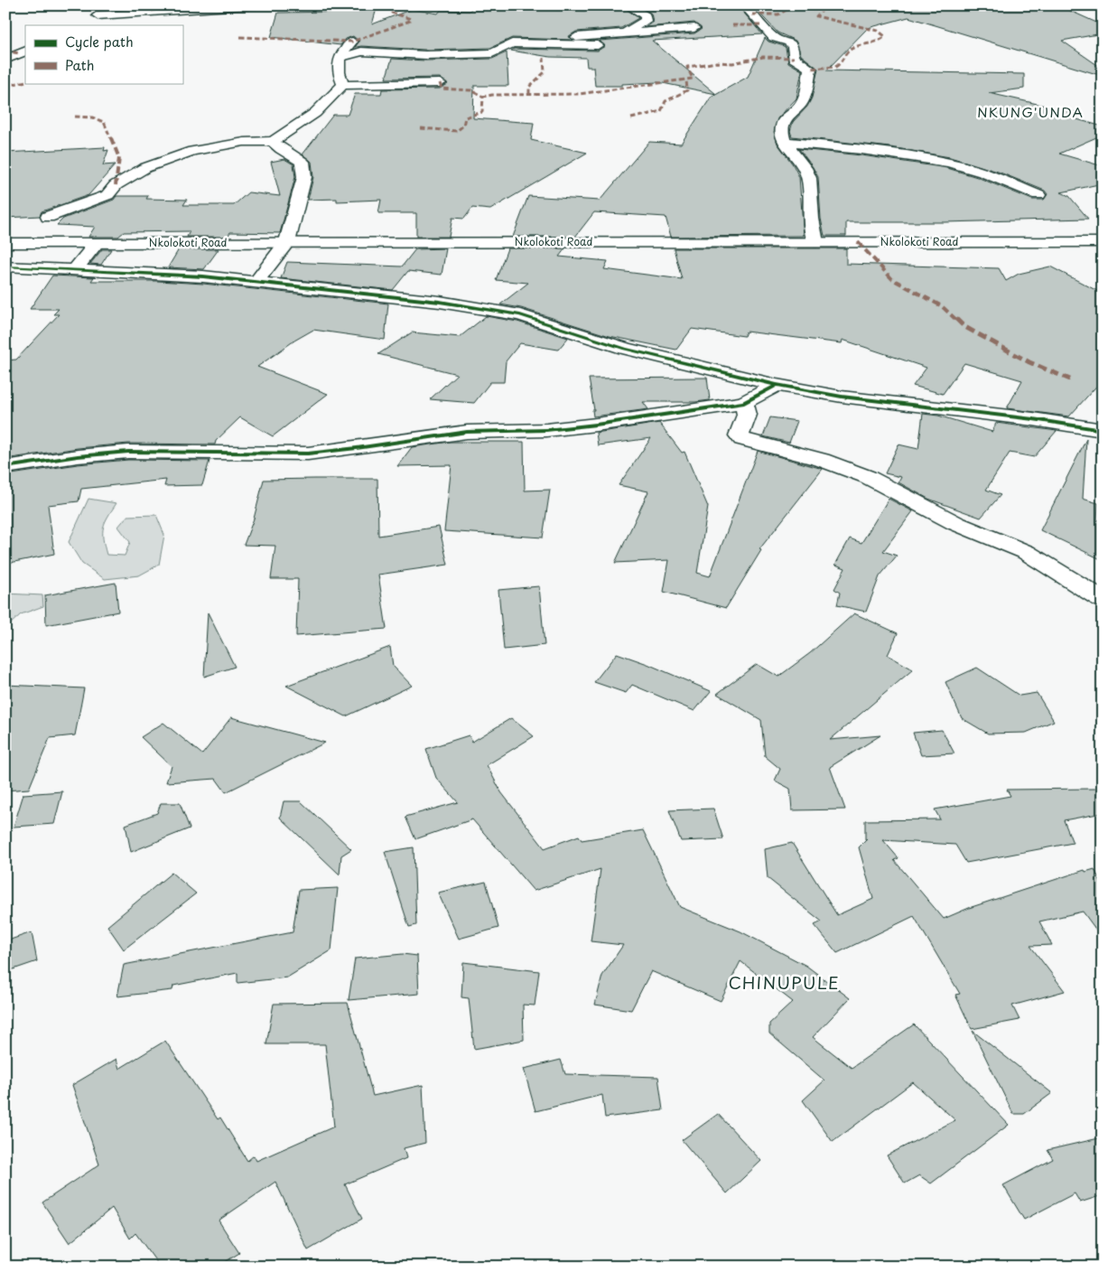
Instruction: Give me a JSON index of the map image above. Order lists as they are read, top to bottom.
{
  "streets": {
    "street": ["Nkolokoti Road"]
  },
  "districts": ["NKUNG'UNDA", "CHINUPULE"],
  "legend": ["Cycle path", "Path"]
}
